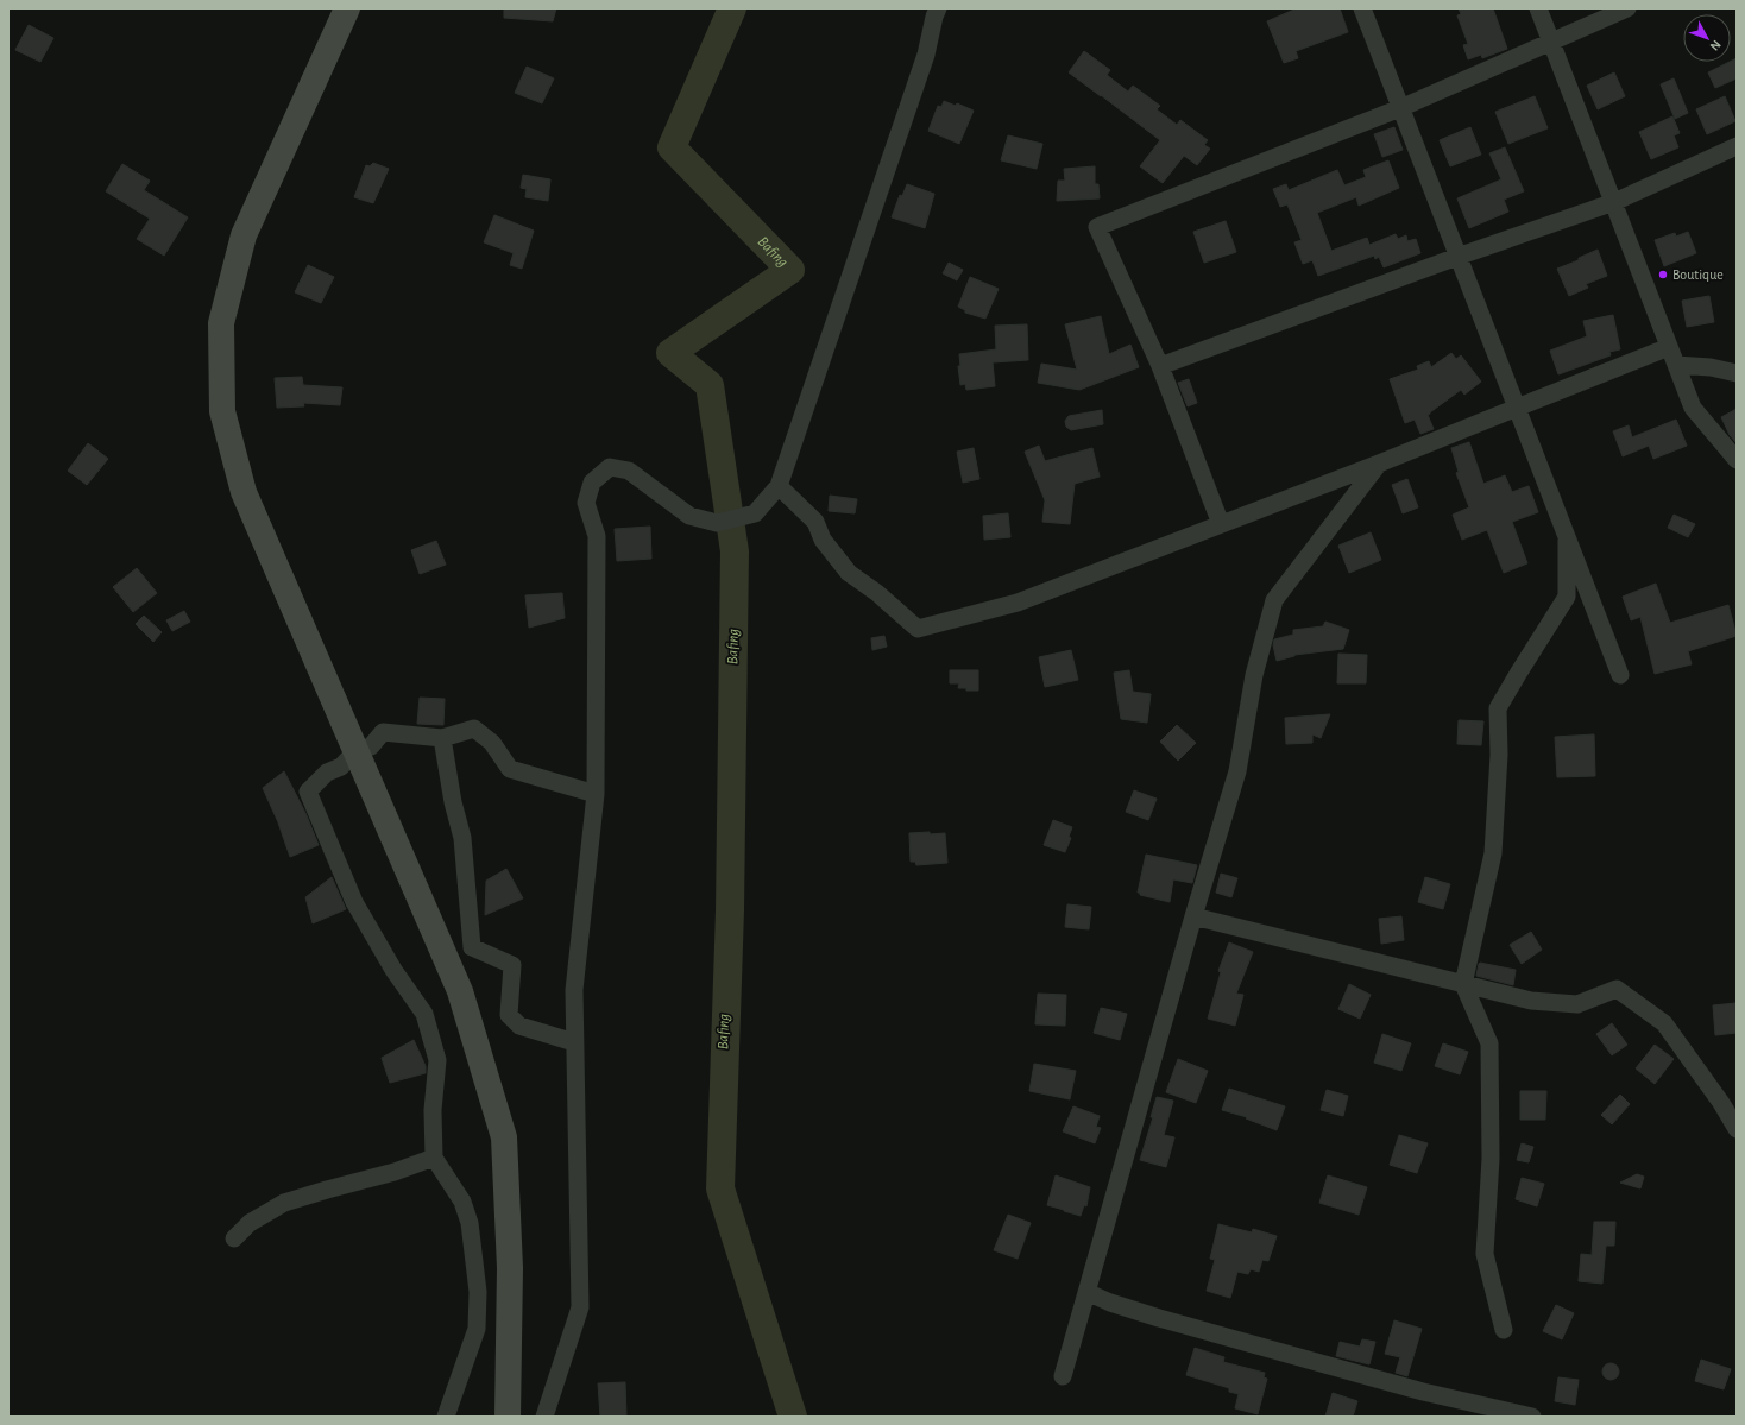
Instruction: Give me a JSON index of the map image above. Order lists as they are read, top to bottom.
{
  "water": ["Bafing"],
  "places": ["Boutique"],
  "north": "bottom right"
}
